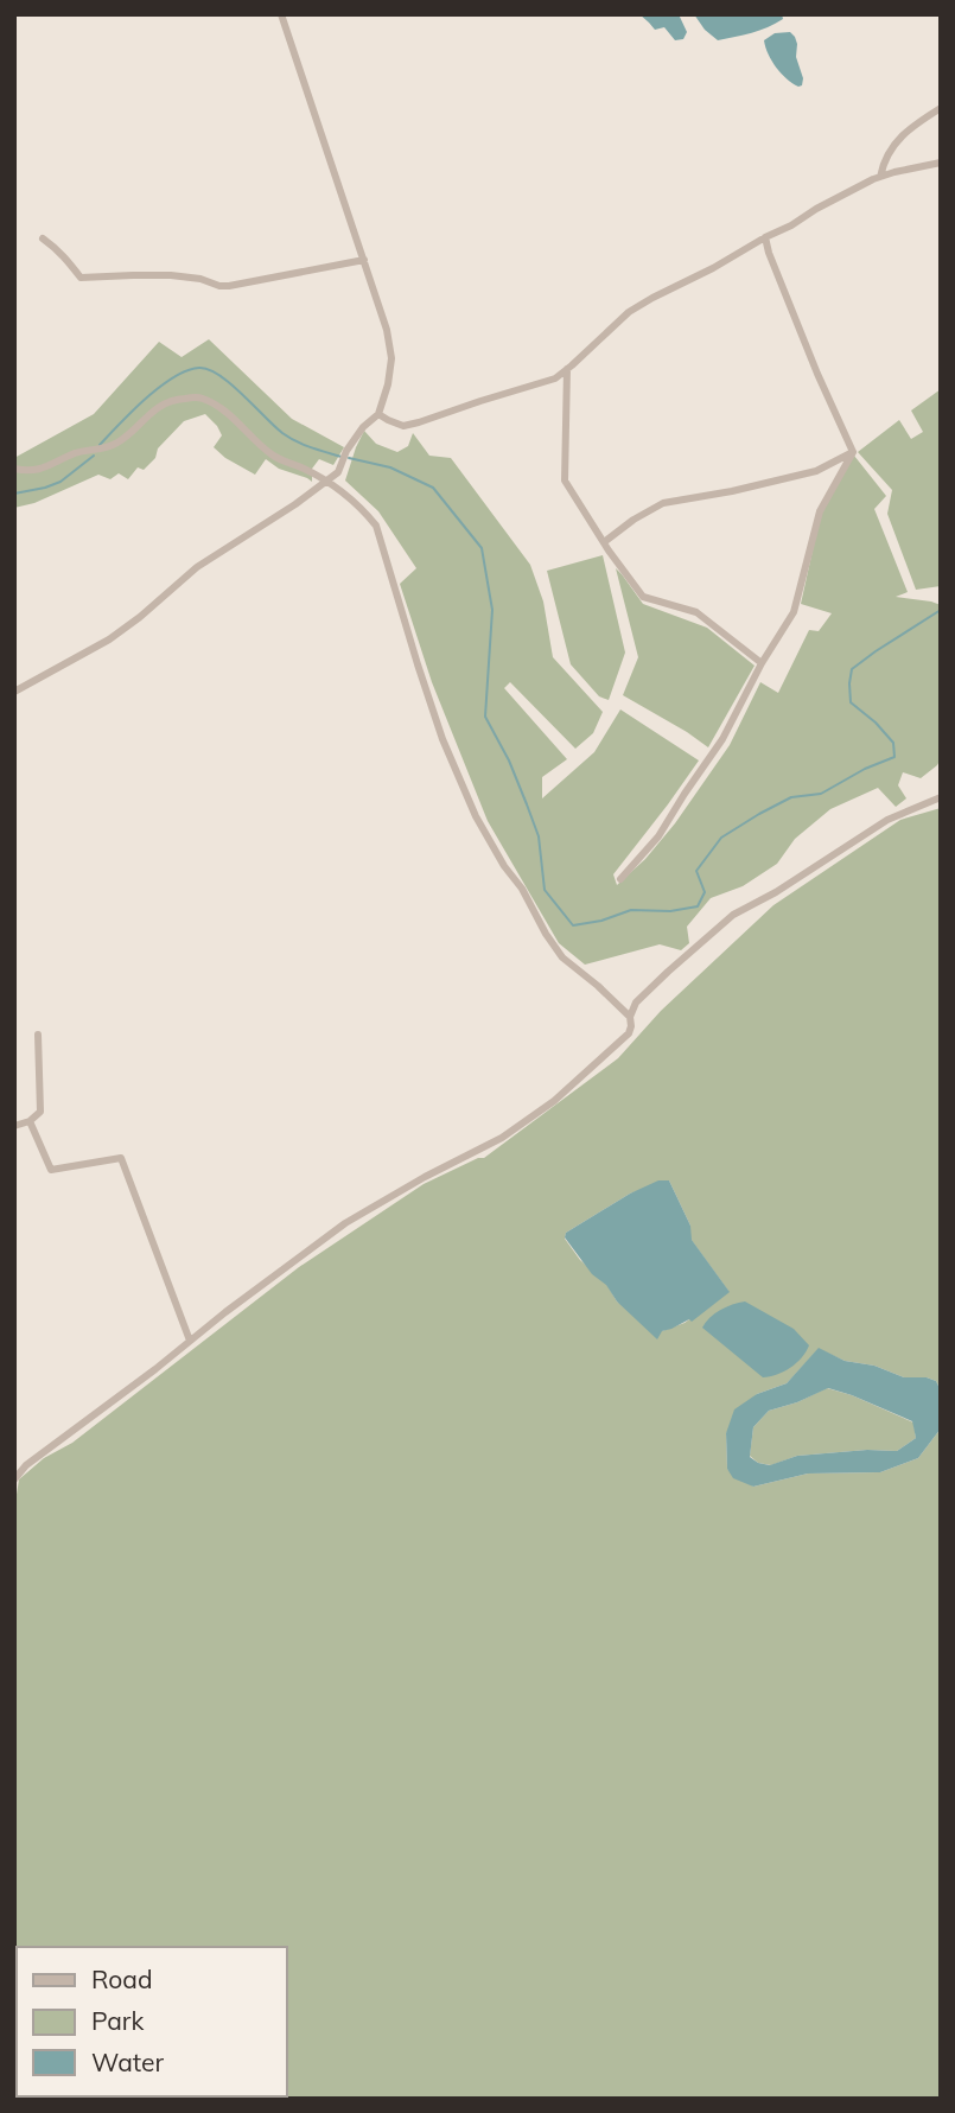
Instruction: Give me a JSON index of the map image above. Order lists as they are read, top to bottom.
{
  "legend": ["Road", "Park", "Water"]
}
